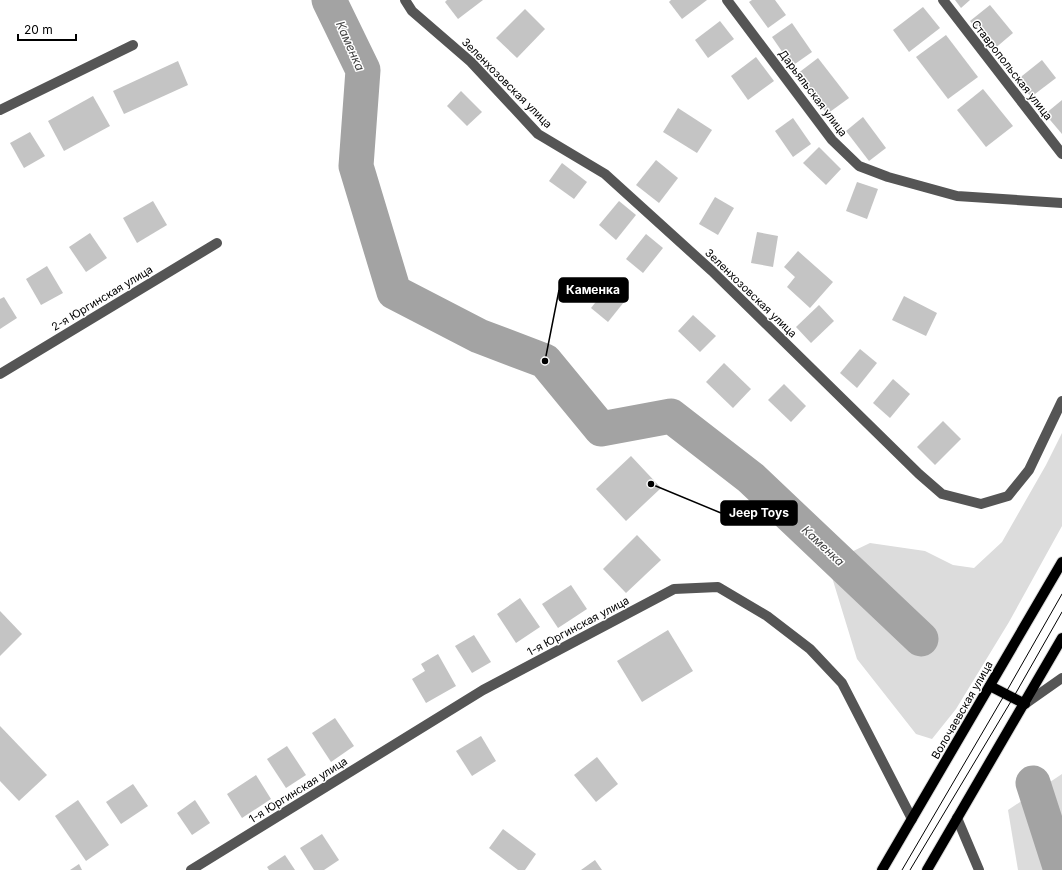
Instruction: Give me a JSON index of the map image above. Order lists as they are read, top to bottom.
{
  "streets": {
    "main road": ["Волочаевская улица"],
    "street": [
      "Ставропольская улица",
      "Зеленхозовская улица",
      "Дарьяльская улица",
      "2-я Юргинская улица",
      "1-я Юргинская улица"
    ]
  },
  "crossings": [
    ["1-я Юргинская улица", "Волочаевская улица"]
  ],
  "water": ["Каменка"],
  "places": ["Каменка", "Jeep Toys"],
  "scale_bar": "20 m"
}
